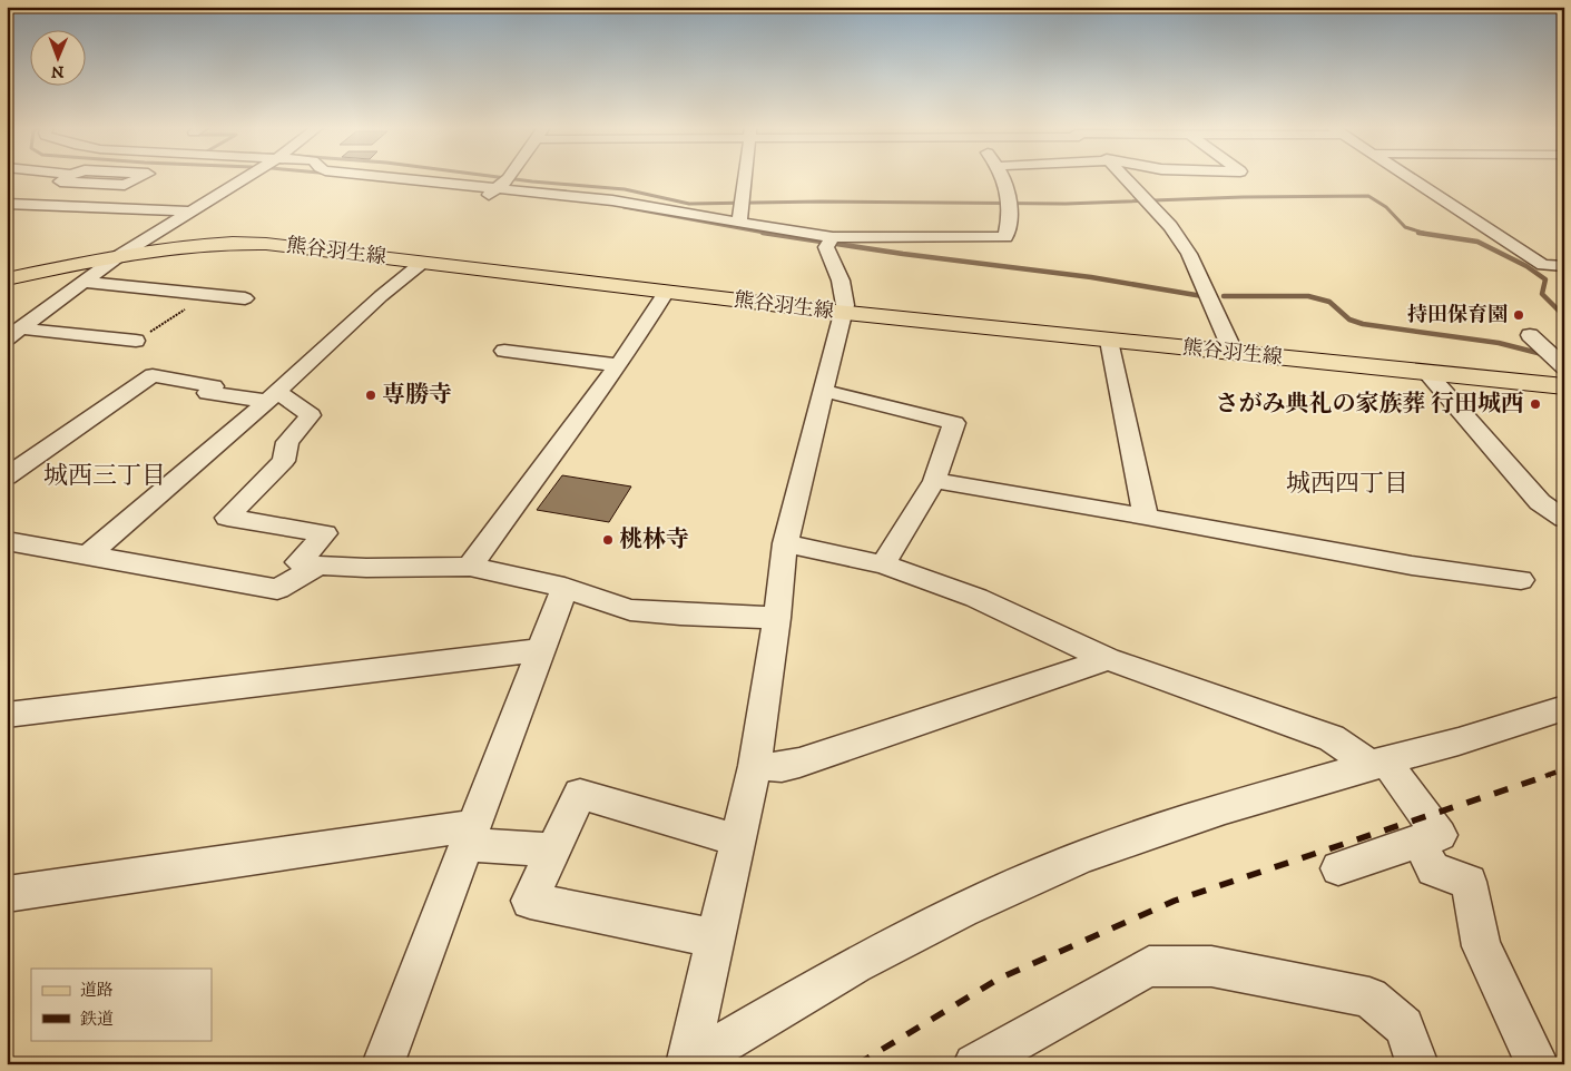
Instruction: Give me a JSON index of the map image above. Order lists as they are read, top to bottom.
{
  "streets": {
    "main road": ["熊谷羽生線"]
  },
  "districts": ["城西三丁目", "城西四丁目"],
  "places": [
    "持田保育園",
    "専勝寺",
    "さがみ典礼の家族葬 行田城西",
    "桃林寺"
  ],
  "legend": ["道路", "鉄道"],
  "north": "bottom"
}
